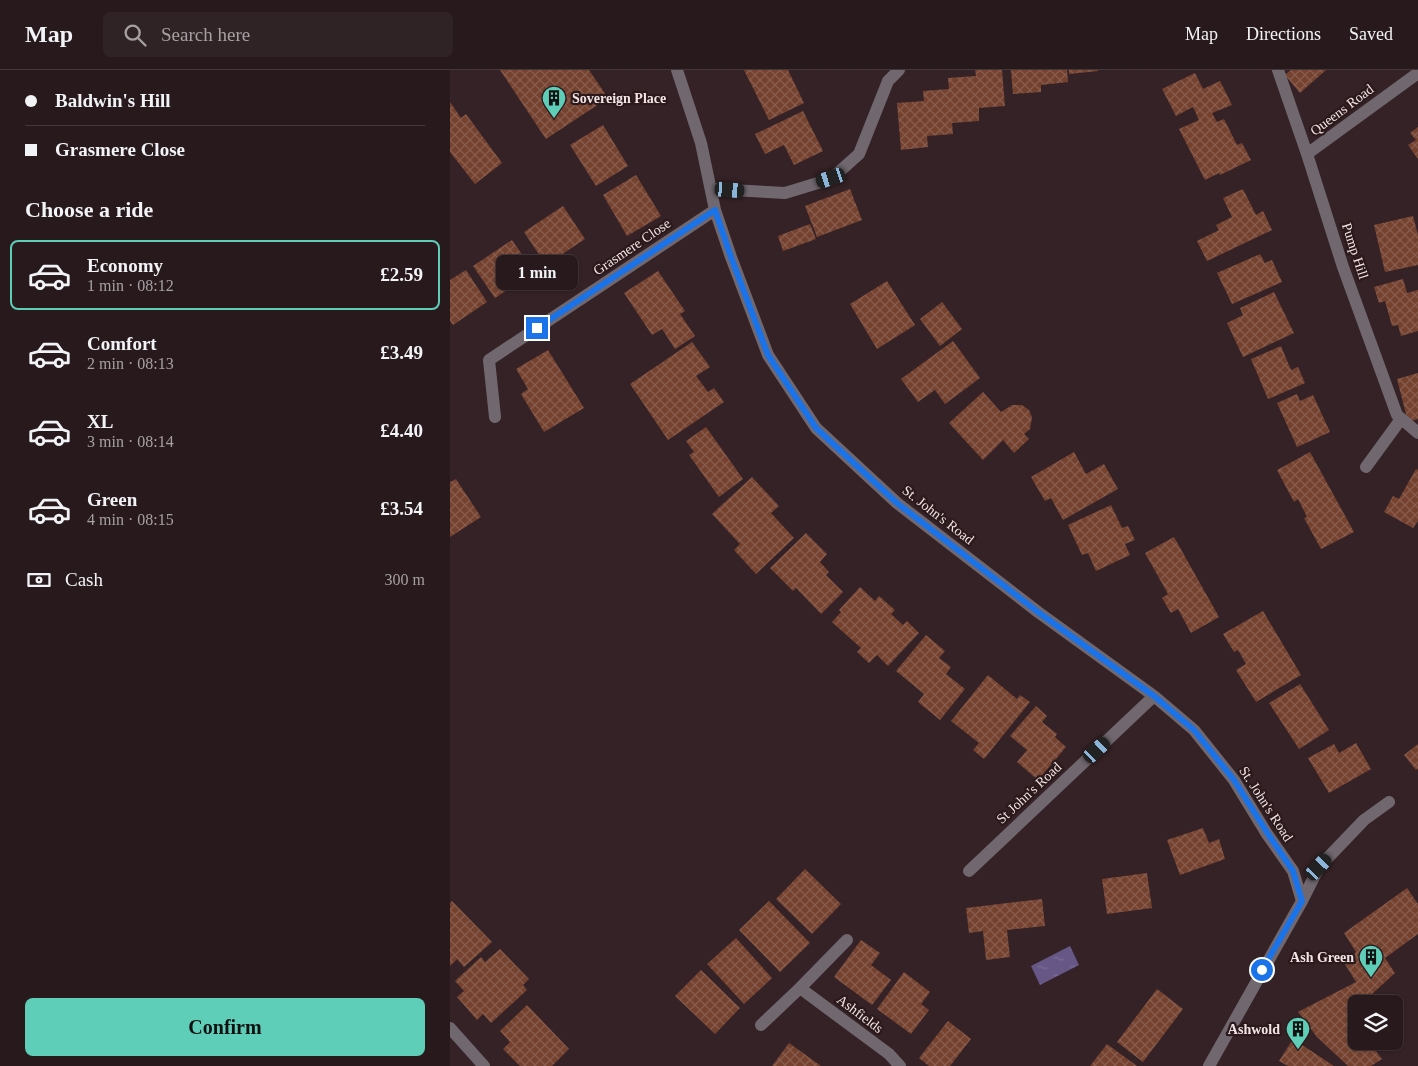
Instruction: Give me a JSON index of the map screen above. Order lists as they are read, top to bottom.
{
  "streets": {
    "street": [
      "Queens Road",
      "Grasmere Close",
      "Pump Hill",
      "St. John's Road",
      "St John's Road",
      "Ashfields"
    ]
  },
  "crossings": [
    ["Queens Road", "Pump Hill"],
    ["Grasmere Close", "St. John's Road"],
    ["St. John's Road", "St John's Road"]
  ],
  "places": {
    "building": ["Sovereign Place", "Ash Green", "Ashwold"]
  },
  "page": {
    "header": "Map",
    "search": "Search here",
    "nav": ["Map", "Directions", "Saved"],
    "banner": ["Baldwin's Hill", "Grasmere Close"],
    "heading": "Choose a ride",
    "list": [
      {
        "name": "Economy",
        "note": "1 min · 08:12",
        "value": "£2.59"
      },
      {
        "name": "Comfort",
        "note": "2 min · 08:13",
        "value": "£3.49"
      },
      {
        "name": "XL",
        "note": "3 min · 08:14",
        "value": "£4.40"
      },
      {
        "name": "Green",
        "note": "4 min · 08:15",
        "value": "£3.54"
      }
    ],
    "bubble": "1 min",
    "pay": ["Cash", "300 m"],
    "buttons": "Confirm"
  }
}
